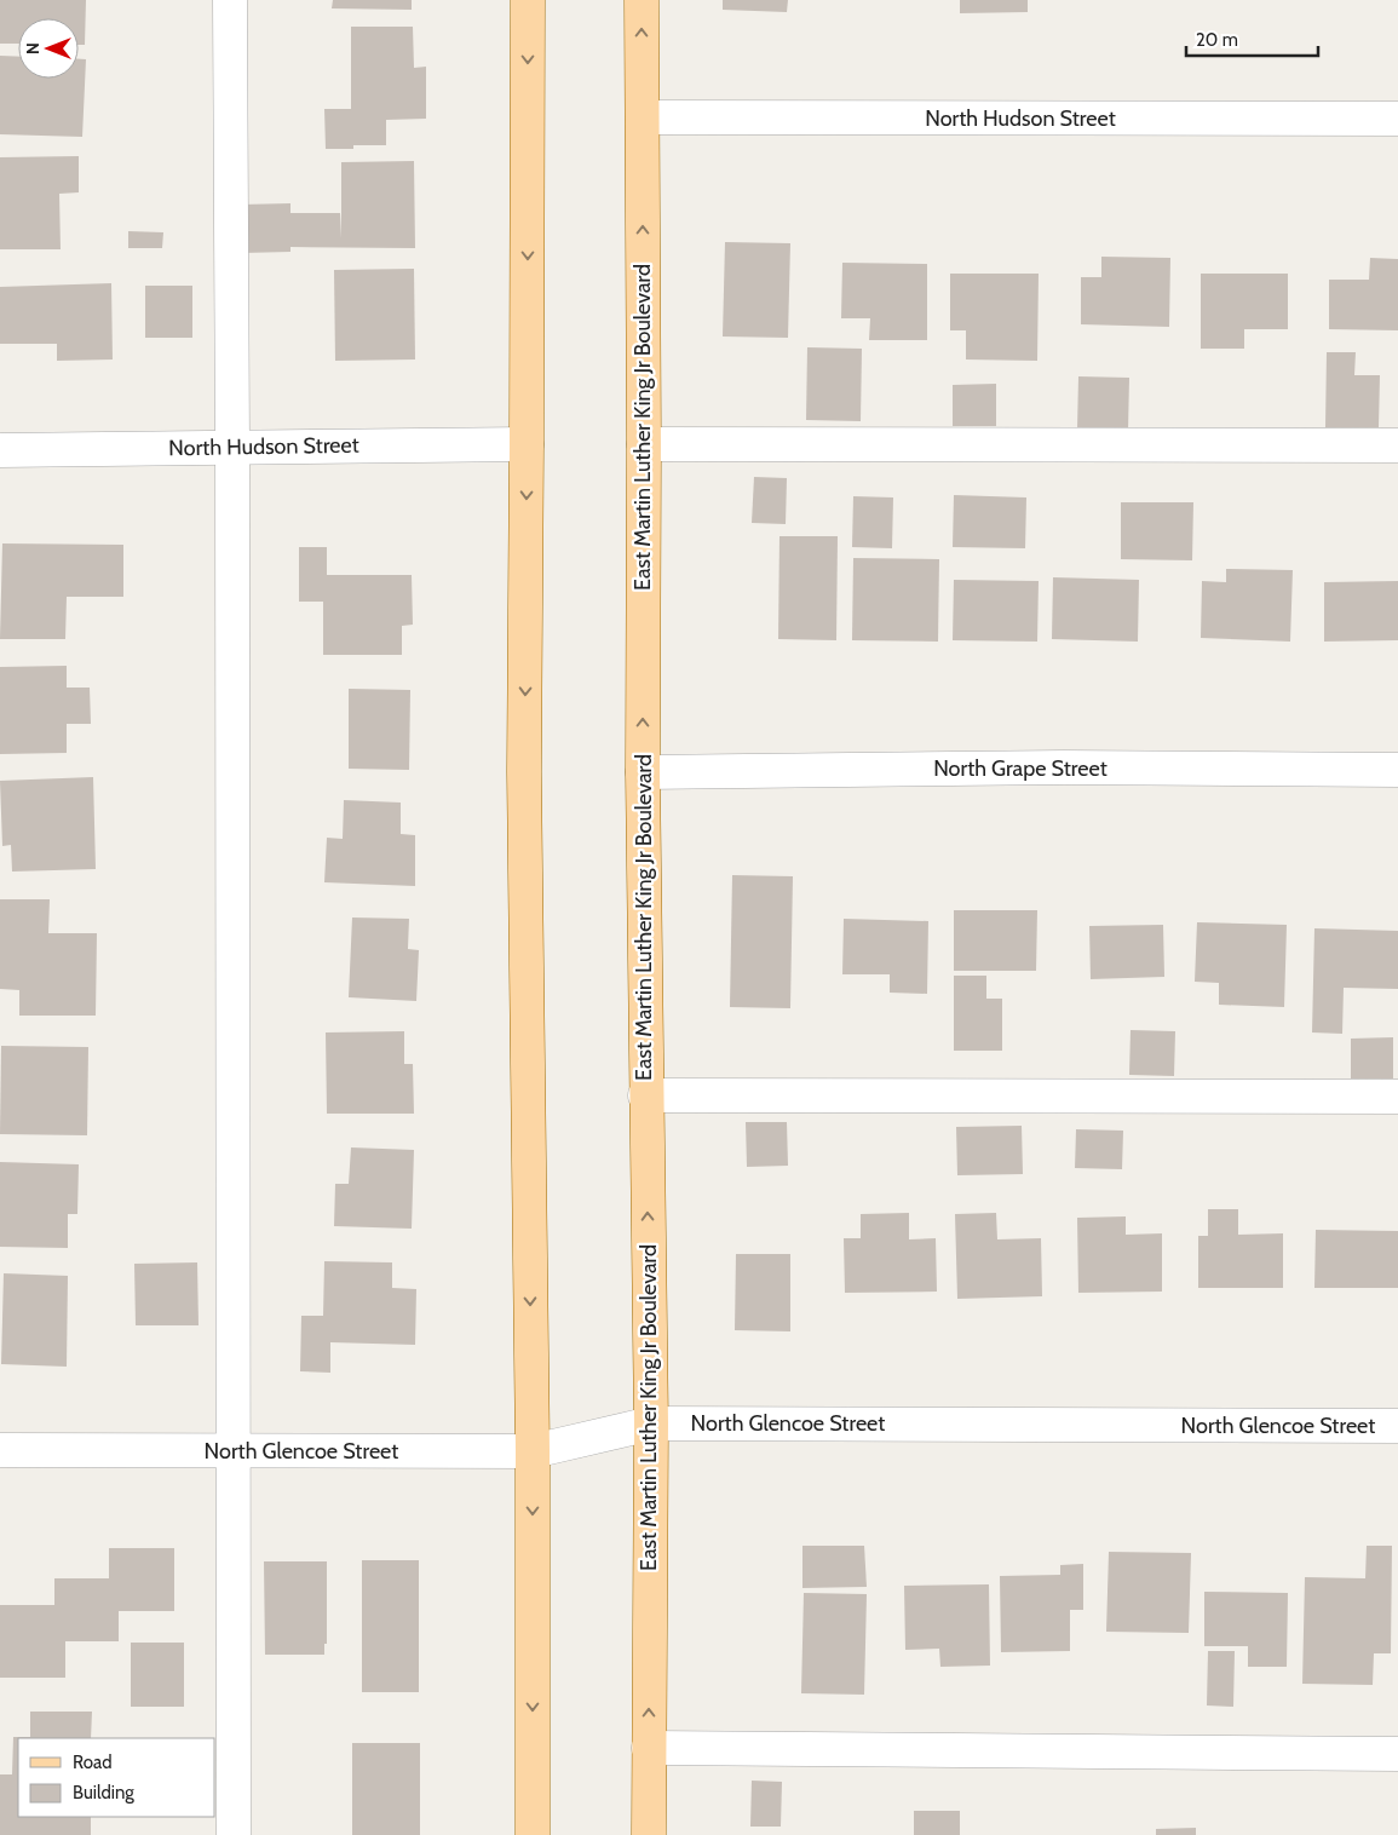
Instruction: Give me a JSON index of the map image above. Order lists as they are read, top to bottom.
{
  "streets": {
    "main road": ["East Martin Luther King Jr Boulevard"],
    "street": ["North Hudson Street", "North Grape Street", "North Glencoe Street"]
  },
  "crossings": [
    ["North Hudson Street", "East Martin Luther King Jr Boulevard"],
    ["East Martin Luther King Jr Boulevard", "North Grape Street"],
    ["East Martin Luther King Jr Boulevard", "North Glencoe Street"]
  ],
  "legend": ["Road", "Building"],
  "scale_bar": "20 m",
  "north": "left"
}
